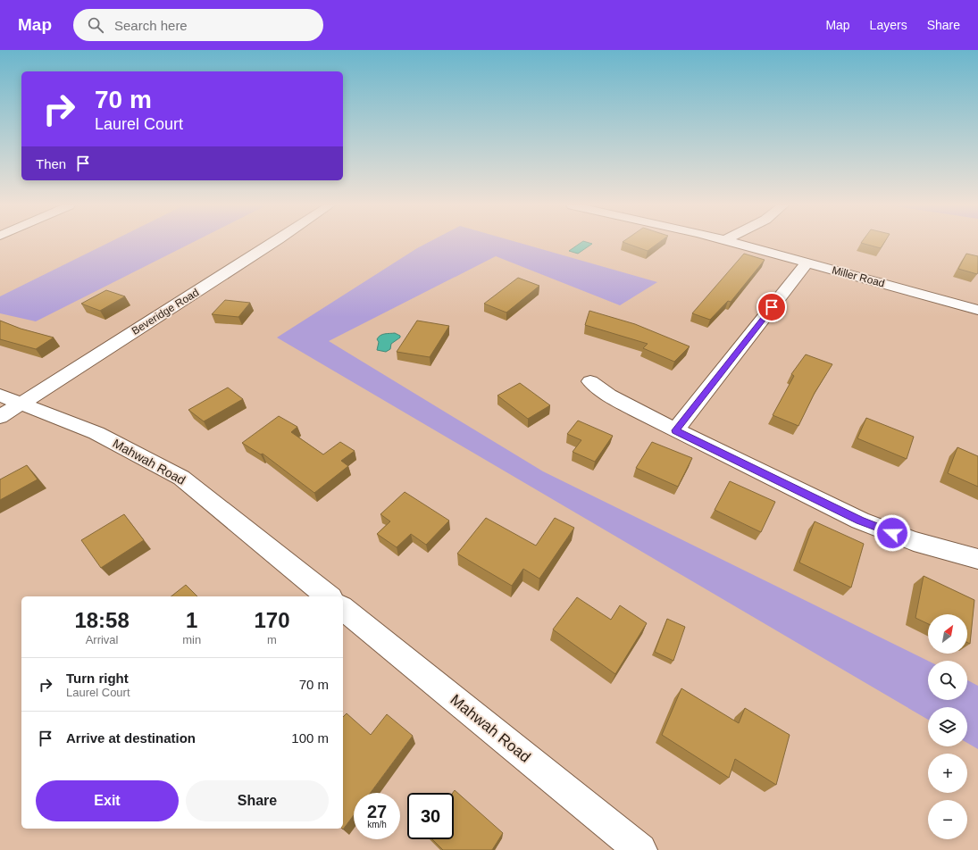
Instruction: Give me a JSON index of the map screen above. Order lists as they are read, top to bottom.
{
  "streets": {
    "street": ["Miller Road", "Beveridge Road", "Mahwah Road"]
  },
  "crossings": [
    ["Beveridge Road", "Mahwah Road"]
  ],
  "north": "top right",
  "page": {
    "header": "Map",
    "search": "Search here",
    "nav": ["Map", "Layers", "Share"],
    "turn": ["70 m", "Laurel Court"],
    "then": "Then",
    "eta": [
      "18:58",
      "Arrival",
      "1",
      "min",
      "170",
      "m"
    ],
    "map_buttons": ["+", "−"],
    "list": [
      {
        "name": "Turn right",
        "note": "Laurel Court",
        "value": "70 m"
      },
      {
        "name": "Arrive at destination",
        "value": "100 m"
      }
    ],
    "buttons": ["Exit", "Share"],
    "speed": "27 km/h",
    "limit": "30"
  }
}
